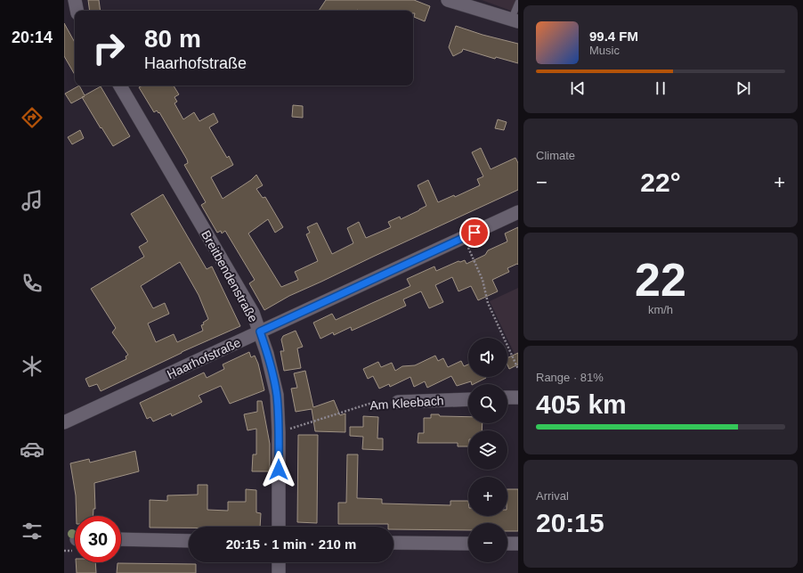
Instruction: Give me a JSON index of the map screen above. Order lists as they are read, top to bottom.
{
  "streets": {
    "street": ["Breitbendenstraße", "Haarhofstraße", "Am Kleebach"]
  },
  "crossings": [
    ["Breitbendenstraße", "Haarhofstraße"],
    ["Breitbendenstraße", "Am Kleebach"]
  ],
  "page": {
    "tabs": "20:14",
    "turn": ["80 m", "Haarhofstraße"],
    "song": ["99.4 FM", "Music"],
    "tile": [
      "Climate",
      ["22", "km/h"],
      ["Range · 81%", "405 km"],
      ["Arrival", "20:15"]
    ],
    "heat": ["−", "22°", "+"],
    "map_buttons": ["+", "−"],
    "limit": "30",
    "trip": "20:15 · 1 min · 210 m"
  }
}
